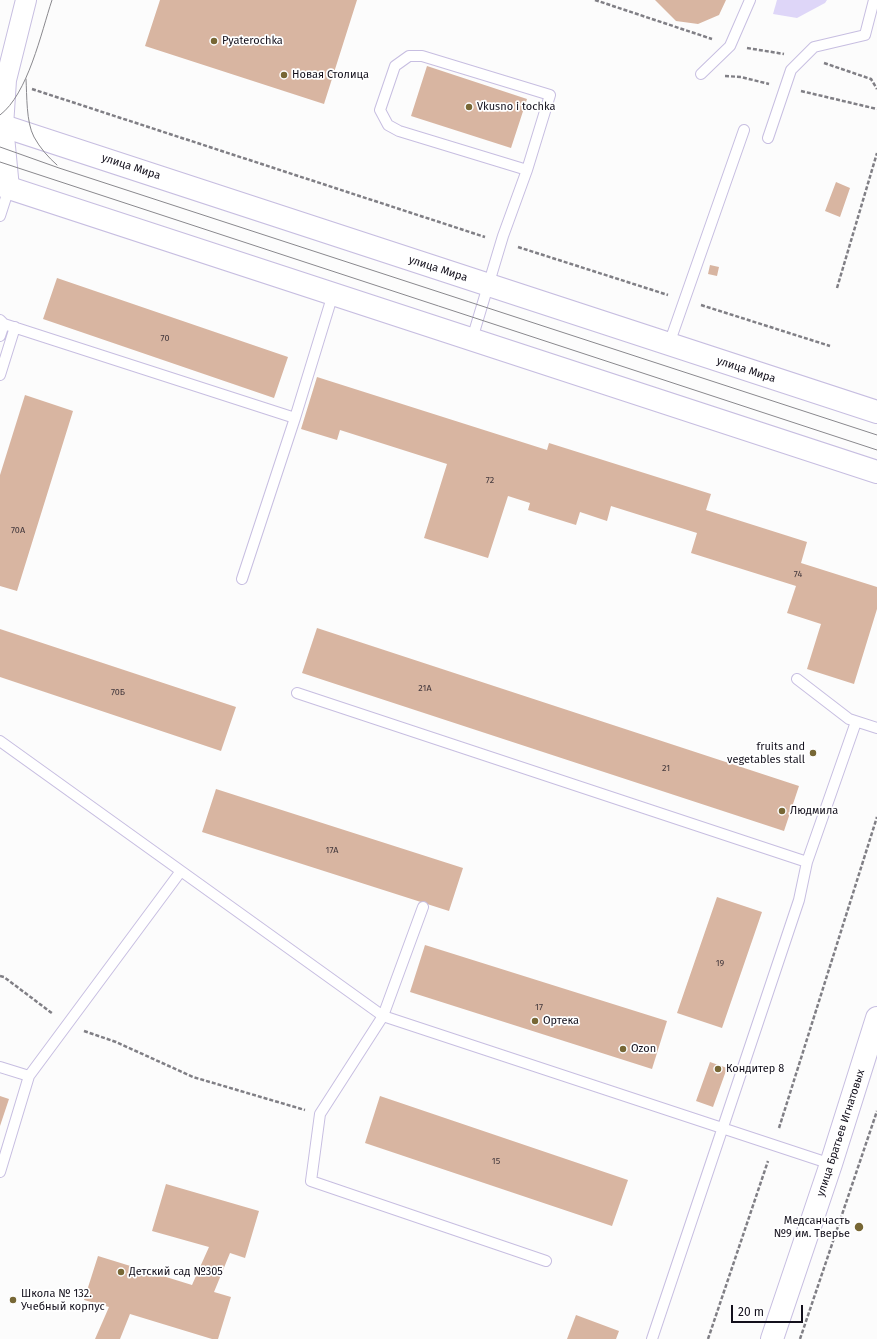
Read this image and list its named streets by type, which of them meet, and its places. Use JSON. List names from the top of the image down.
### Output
{
  "streets": {
    "main road": ["улица Мира", "улица Братьев Игнатовых"]
  },
  "places": [
    "Pyaterochka",
    "Новая Столица",
    "Vkusno i tochka",
    "fruits and vegetables stall",
    "Людмила",
    "Ортека",
    "Ozon",
    "Кондитер 8",
    "Медсанчасть №9 им. Тверье",
    "Детский сад №305",
    "Школа № 132. Учебный корпус"
  ],
  "house_numbers": [
    "70",
    "72",
    "70А",
    "74",
    "21А",
    "70Б",
    "21",
    "17А",
    "19",
    "17",
    "15"
  ],
  "scale_bar": "20 m"
}
